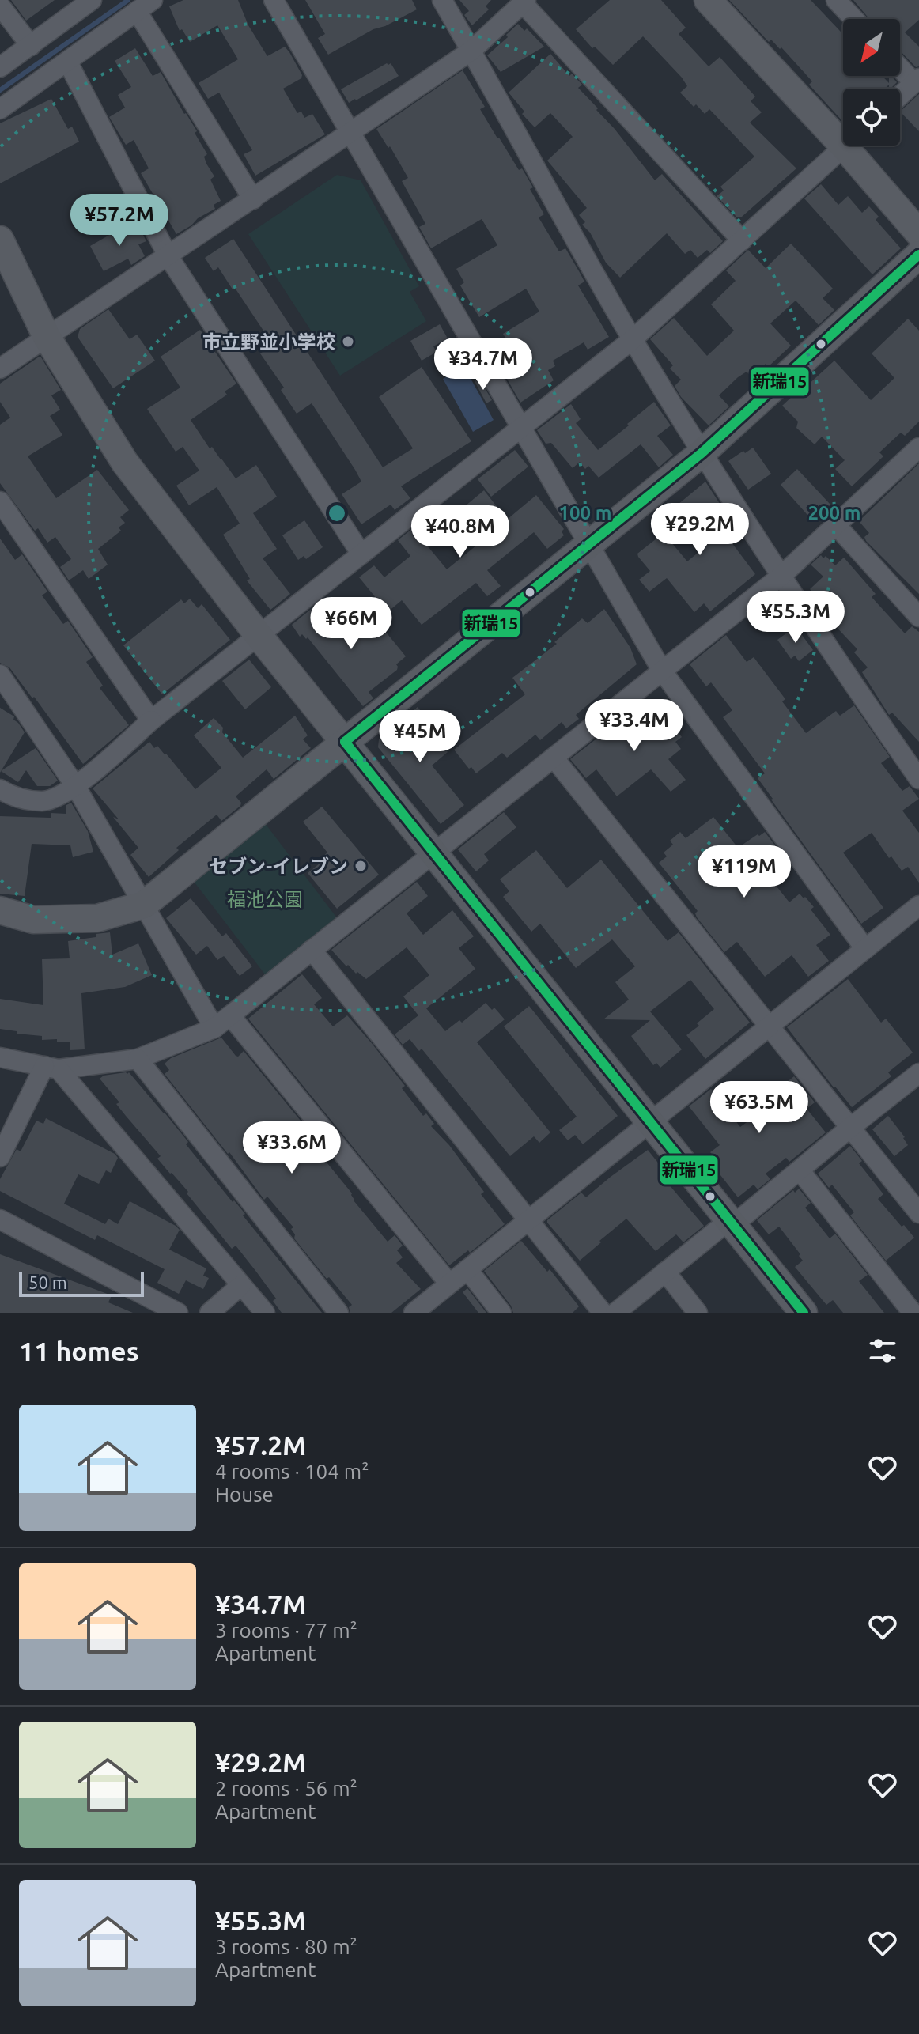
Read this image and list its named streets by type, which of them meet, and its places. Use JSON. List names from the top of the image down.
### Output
{
  "parks": ["福池公園"],
  "places": ["市立野並小学校", "セブン-イレブン"],
  "lines": ["transit line 新瑞15"],
  "scale_bar": "50 m",
  "north": "bottom left",
  "page": {
    "price": [
      "¥57.2M",
      "¥34.7M",
      "¥29.2M",
      "¥40.8M",
      "¥55.3M",
      "¥66M",
      "¥33.4M",
      "¥45M",
      "¥119M",
      "¥63.5M",
      "¥33.6M"
    ],
    "scale": "50 m",
    "heading": "11 homes",
    "list": [
      {
        "name": "¥57.2M",
        "note": "4 rooms · 104 m² · House"
      },
      {
        "name": "¥34.7M",
        "note": "3 rooms · 77 m² · Apartment"
      },
      {
        "name": "¥29.2M",
        "note": "2 rooms · 56 m² · Apartment"
      },
      {
        "name": "¥55.3M",
        "note": "3 rooms · 80 m² · Apartment"
      }
    ]
  },
  "rings": ["100 m", "200 m"]
}
